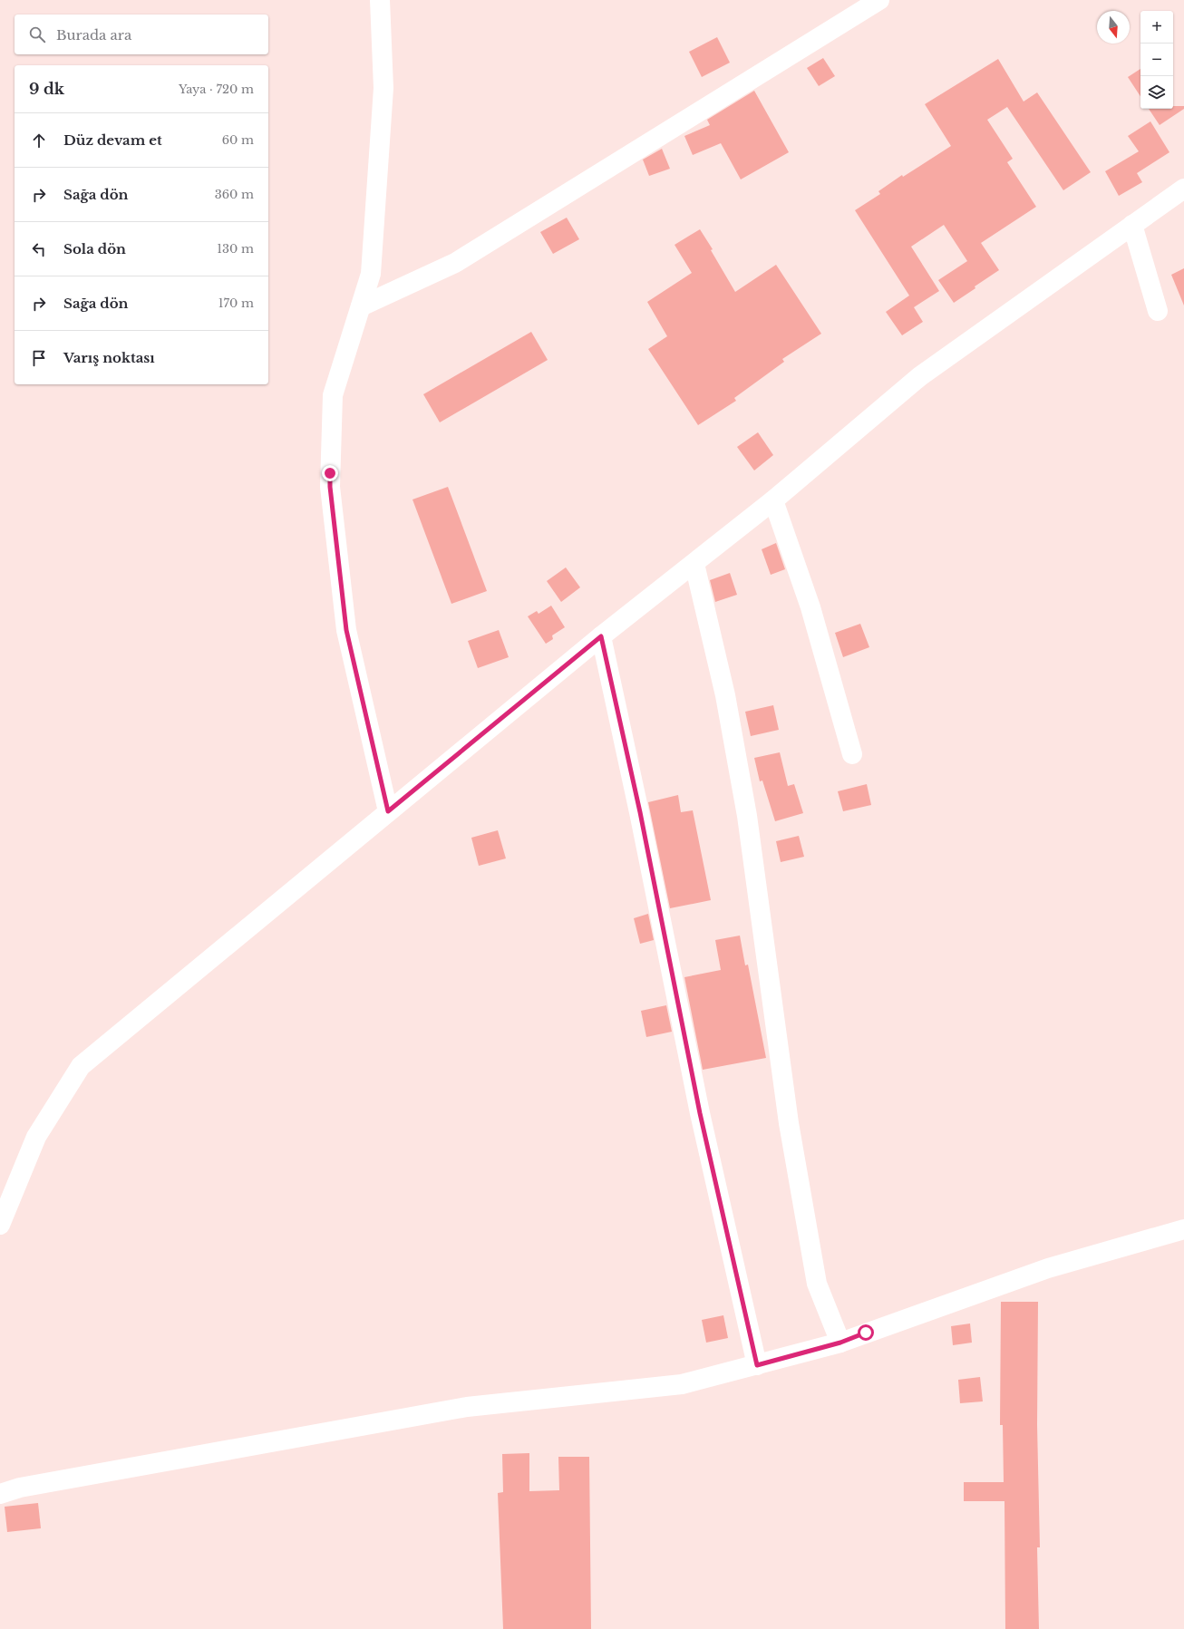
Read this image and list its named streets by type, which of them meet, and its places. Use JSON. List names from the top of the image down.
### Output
{
  "north": "bottom",
  "page": {
    "map_buttons": ["+", "−"],
    "search": "Burada ara",
    "heading": ["9 dk", "Yaya · 720 m"],
    "list": [
      ["Düz devam et", "60 m"],
      ["Sağa dön", "360 m"],
      ["Sola dön", "130 m"],
      ["Sağa dön", "170 m"],
      "Varış noktası"
    ]
  }
}
